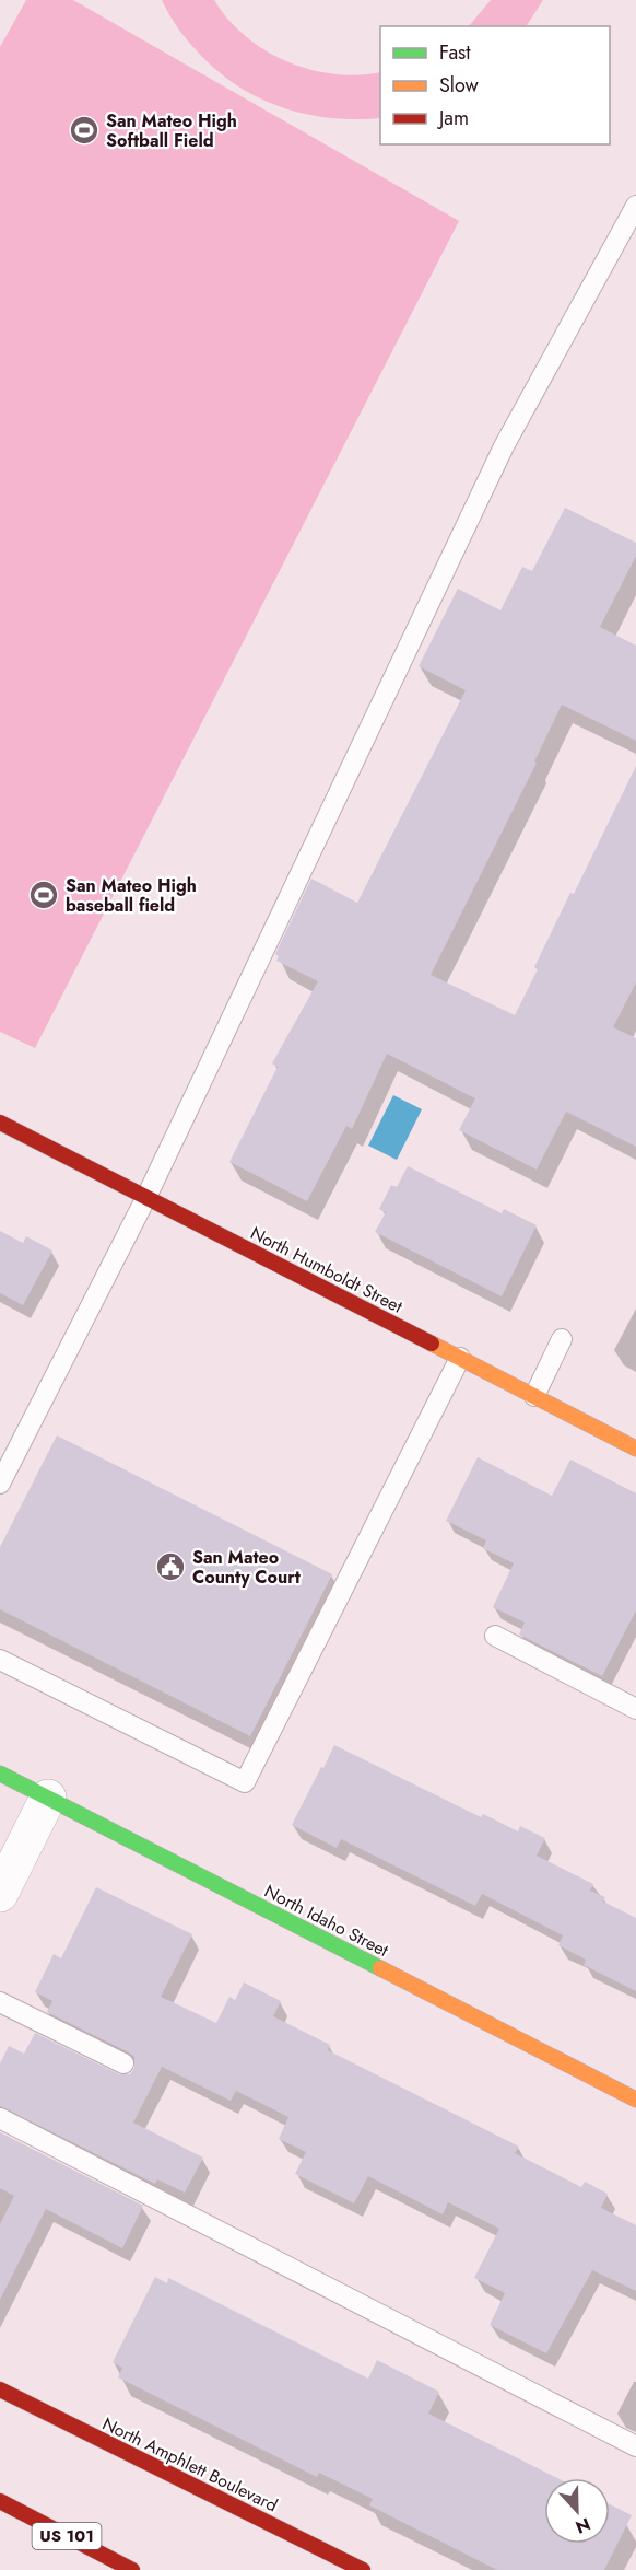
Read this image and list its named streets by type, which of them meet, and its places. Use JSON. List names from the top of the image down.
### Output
{
  "streets": {
    "main road": [
      "North Humboldt Street",
      "North Idaho Street",
      "North Amphlett Boulevard",
      "US 101"
    ]
  },
  "places": {
    "sports": ["San Mateo High Softball Field", "San Mateo High baseball field"],
    "public building": ["San Mateo County Court"]
  },
  "legend": ["Fast", "Slow", "Jam"],
  "north": "bottom"
}
